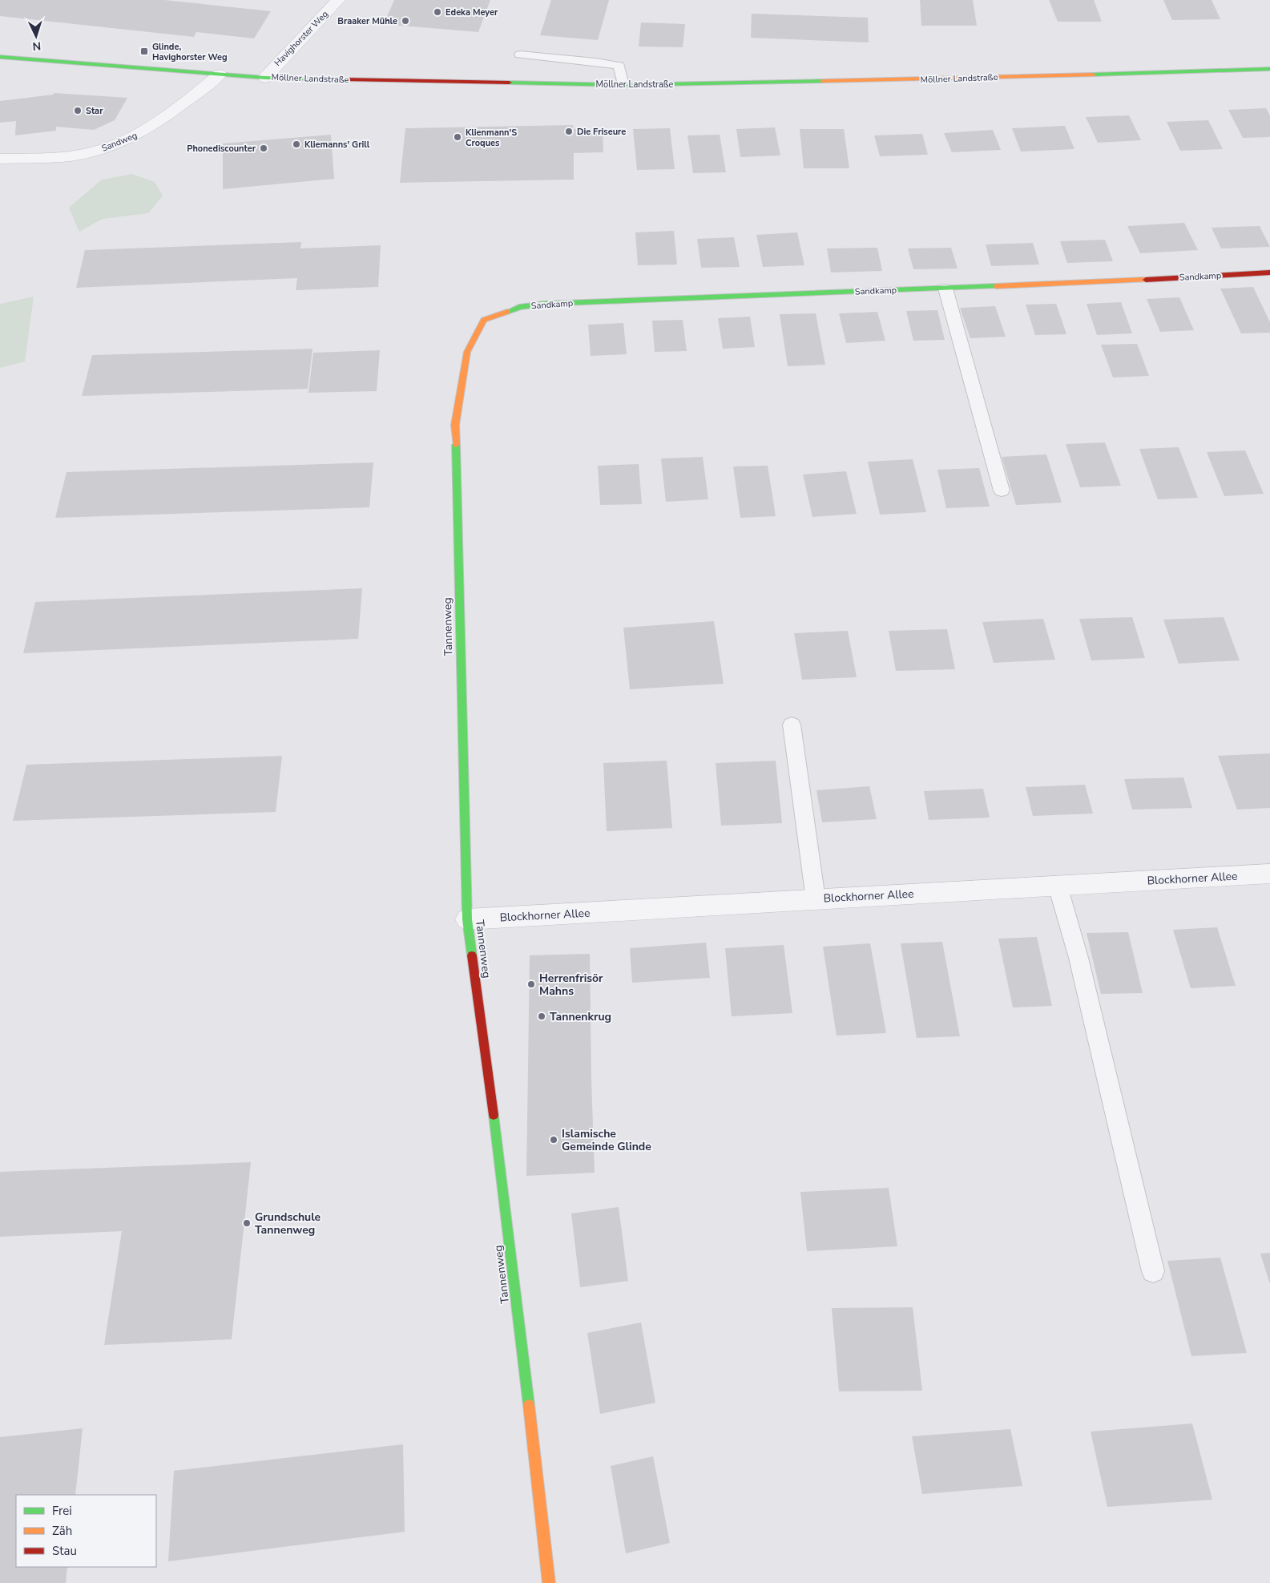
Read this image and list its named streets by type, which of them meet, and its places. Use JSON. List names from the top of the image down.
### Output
{
  "streets": {
    "street": [
      "Havighorster Weg",
      "Möllner Landstraße",
      "Sandweg",
      "Sandkamp",
      "Tannenweg",
      "Blockhorner Allee"
    ]
  },
  "crossings": [
    ["Havighorster Weg", "Möllner Landstraße"],
    ["Möllner Landstraße", "Sandweg"],
    ["Sandkamp", "Tannenweg"],
    ["Tannenweg", "Blockhorner Allee"]
  ],
  "places": {
    "other": [
      "Edeka Meyer",
      "Braaker Mühle",
      "Star",
      "Die Friseure",
      "Klienmann'S Croques",
      "Kliemanns' Grill",
      "Phonediscounter",
      "Herrenfrisör Mahns",
      "Tannenkrug",
      "Islamische Gemeinde Glinde",
      "Grundschule Tannenweg"
    ],
    "transit": ["Glinde, Havighorster Weg"]
  },
  "legend": ["Frei", "Zäh", "Stau"],
  "north": "bottom"
}
